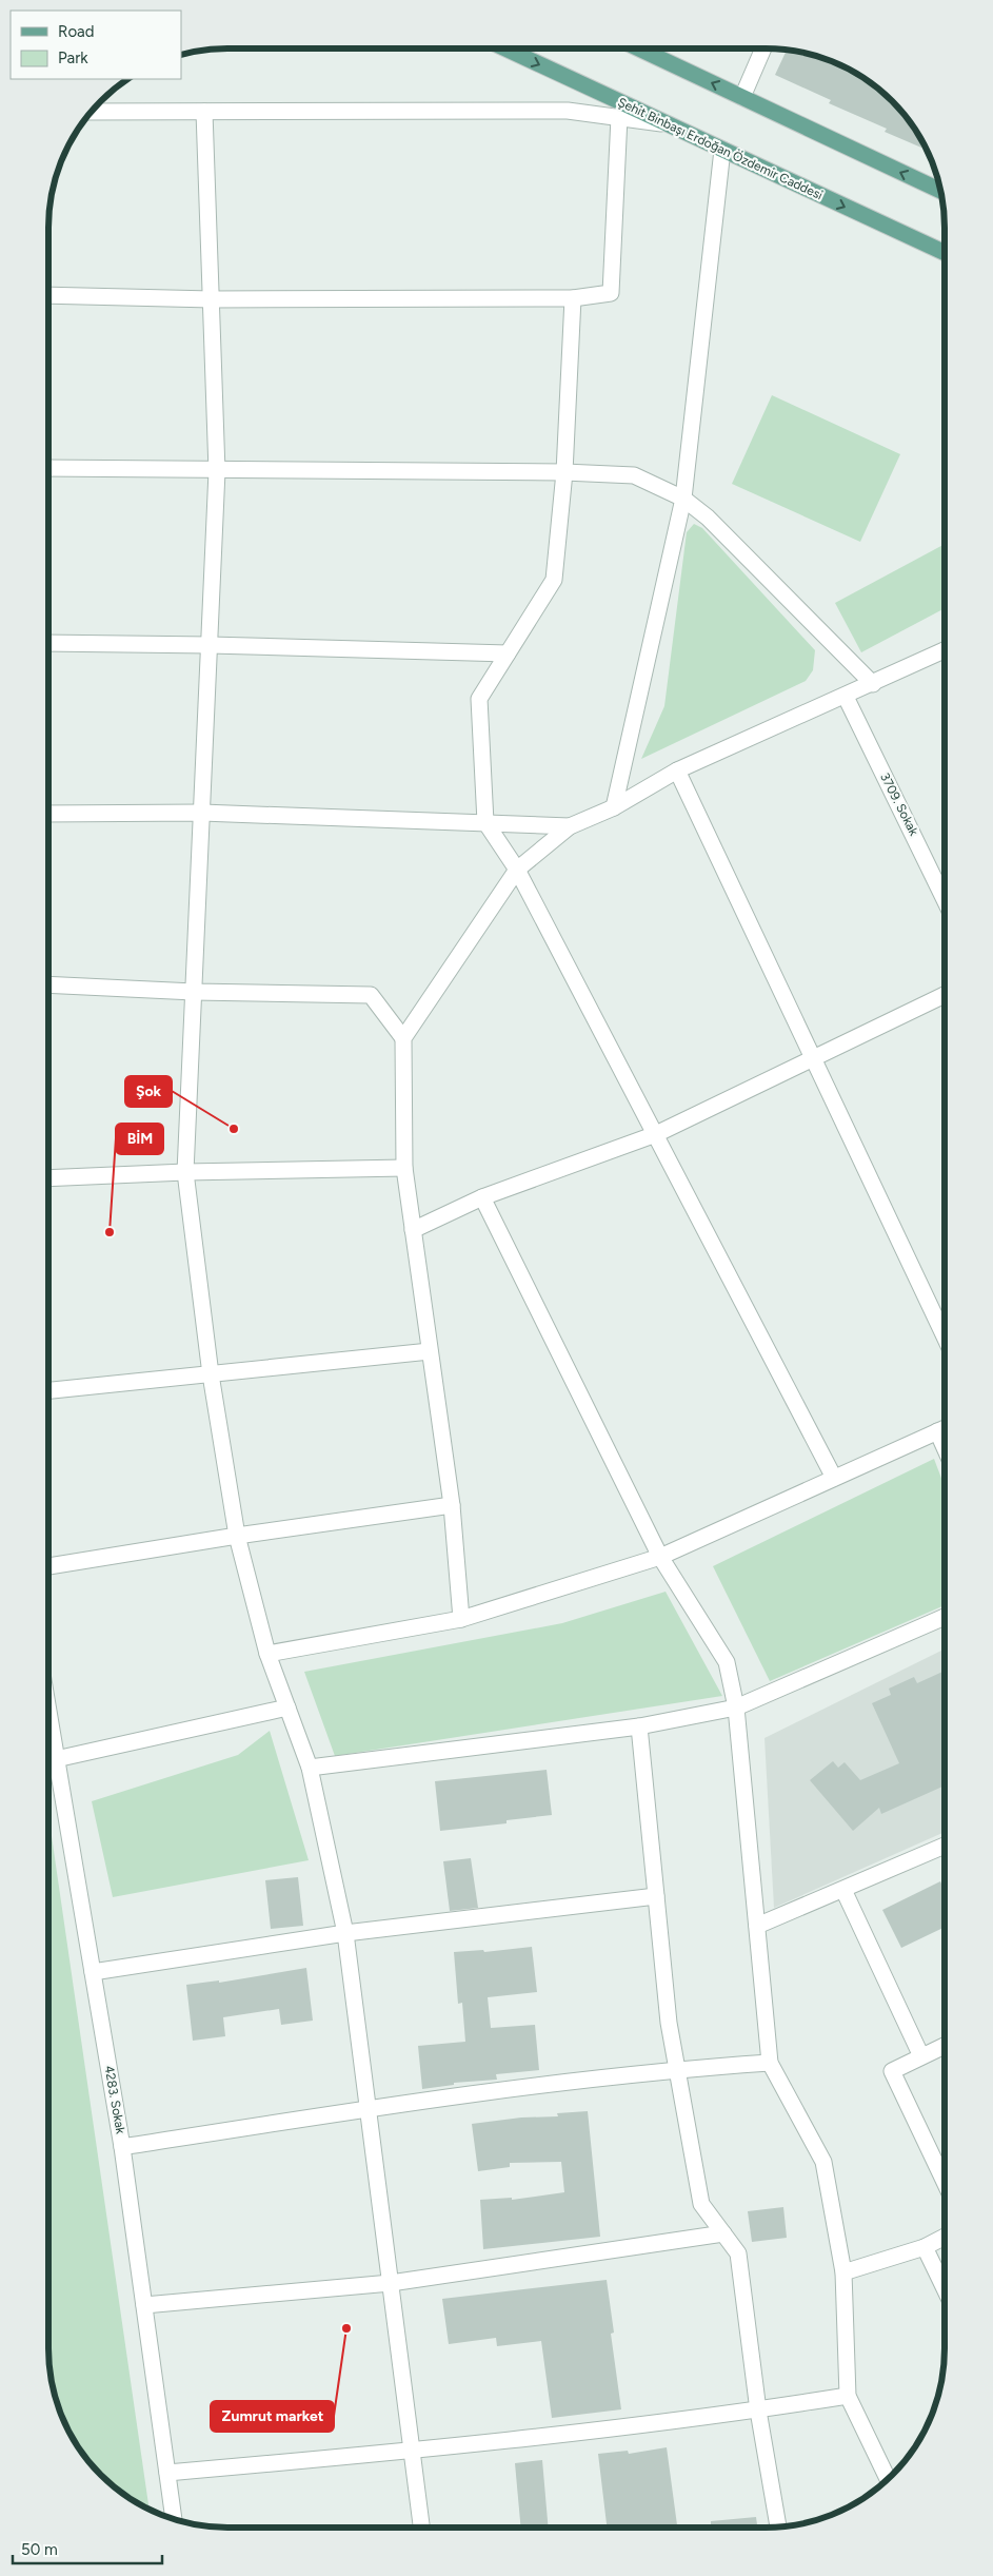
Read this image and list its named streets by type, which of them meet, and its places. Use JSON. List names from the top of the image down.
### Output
{
  "streets": {
    "main road": ["Şehit Binbaşı Erdoğan Özdemir Caddesi"],
    "street": ["3709. Sokak", "4283. Sokak"]
  },
  "places": ["Şok", "BİM", "Zumrut market"],
  "legend": ["Road", "Park"],
  "scale_bar": "50 m"
}
